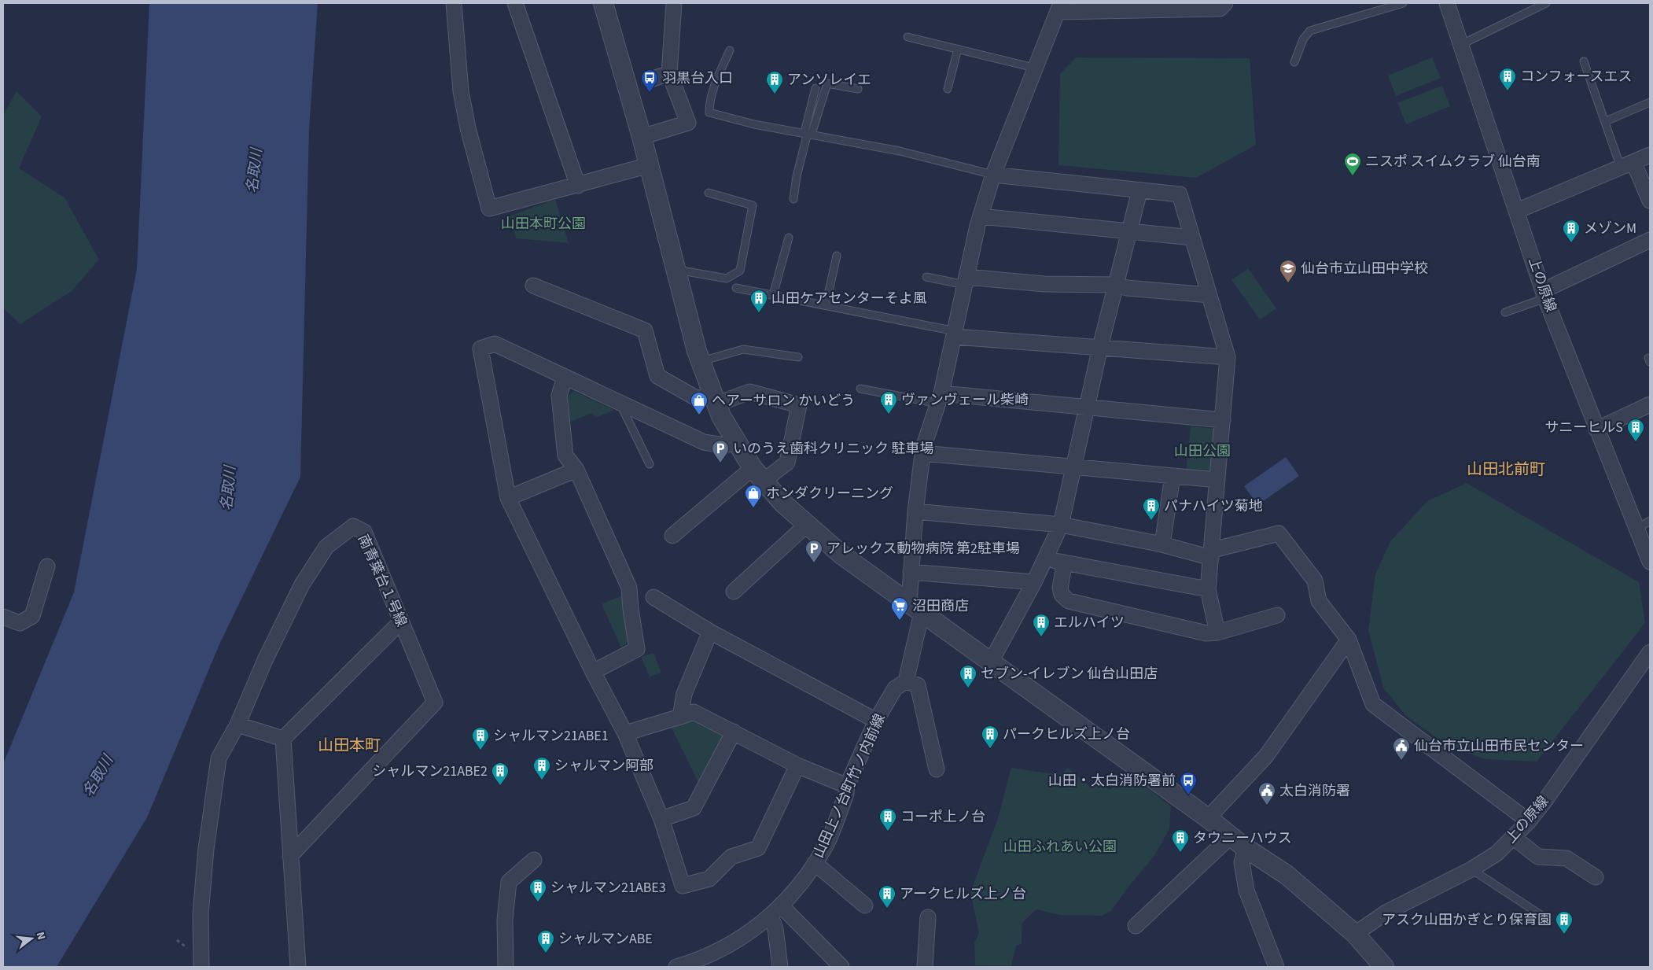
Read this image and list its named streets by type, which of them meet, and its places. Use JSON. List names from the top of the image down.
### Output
{
  "streets": {
    "street": ["上の原線", "南青葉台１号線", "山田上ノ台町竹ノ内前線"]
  },
  "districts": ["山田北前町", "山田本町"],
  "water": ["名取川"],
  "parks": ["山田本町公園", "山田公園", "山田ふれあい公園"],
  "places": {
    "building": [
      "コンフォースエス",
      "アンソレイエ",
      "メゾンM",
      "山田ケアセンターそよ風",
      "ヴァンヴェール柴崎",
      "サニーヒルS",
      "パナハイツ菊地",
      "エルハイツ",
      "セブン-イレブン 仙台山田店",
      "パークヒルズ上ノ台",
      "シャルマン21ABE1",
      "シャルマン阿部",
      "シャルマン21ABE2",
      "コーポ上ノ台",
      "タウニーハウス",
      "シャルマン21ABE3",
      "アークヒルズ上ノ台",
      "アスク山田かぎとり保育園",
      "シャルマンABE"
    ],
    "bus stop": ["羽黒台入口", "山田・太白消防署前"],
    "sports": ["ニスポ スイムクラブ 仙台南"],
    "school or university": ["仙台市立山田中学校"],
    "shop": ["ヘアーサロン かいどう", "ホンダクリーニング"],
    "parking": ["いのうえ歯科クリニック 駐車場", "アレックス動物病院 第2駐車場"],
    "supermarket": ["沼田商店"],
    "public building": ["仙台市立山田市民センター", "太白消防署"]
  },
  "north": "right"
}
